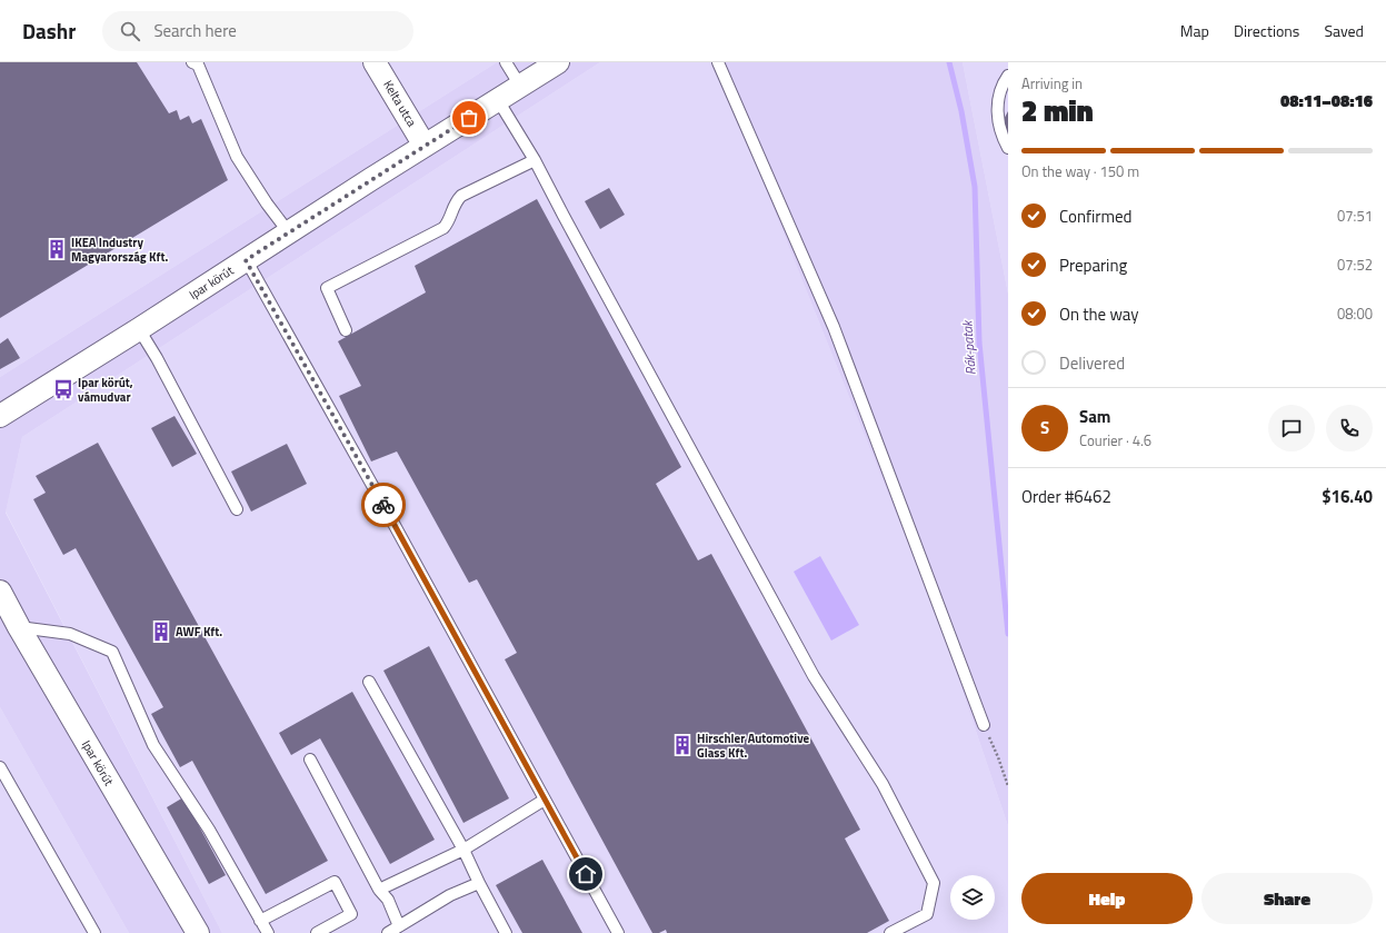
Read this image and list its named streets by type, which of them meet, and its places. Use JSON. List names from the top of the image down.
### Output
{
  "streets": {
    "street": ["Kelta utca", "Ipar körút"]
  },
  "crossings": [
    ["Kelta utca", "Ipar körút"]
  ],
  "water": ["Rák-patak"],
  "places": {
    "building": ["IKEA Industry Magyarország Kft.", "AWF Kft.", "Hirschler Automotive Glass Kft."],
    "bus stop": ["Ipar körút, vámudvar"]
  },
  "page": {
    "header": "Dashr",
    "search": "Search here",
    "nav": ["Map", "Directions", "Saved"],
    "heading": ["2 min", "Arriving in", "08:11–08:16"],
    "panel": [
      "Sam",
      "Courier · 4.6",
      "Order #6462",
      "$16.40"
    ],
    "bar": "On the way · 150 m",
    "list": [
      ["Confirmed", "07:51"],
      ["Preparing", "07:52"],
      ["On the way", "08:00"],
      "Delivered"
    ],
    "round": "S",
    "buttons": ["Help", "Share"]
  }
}
